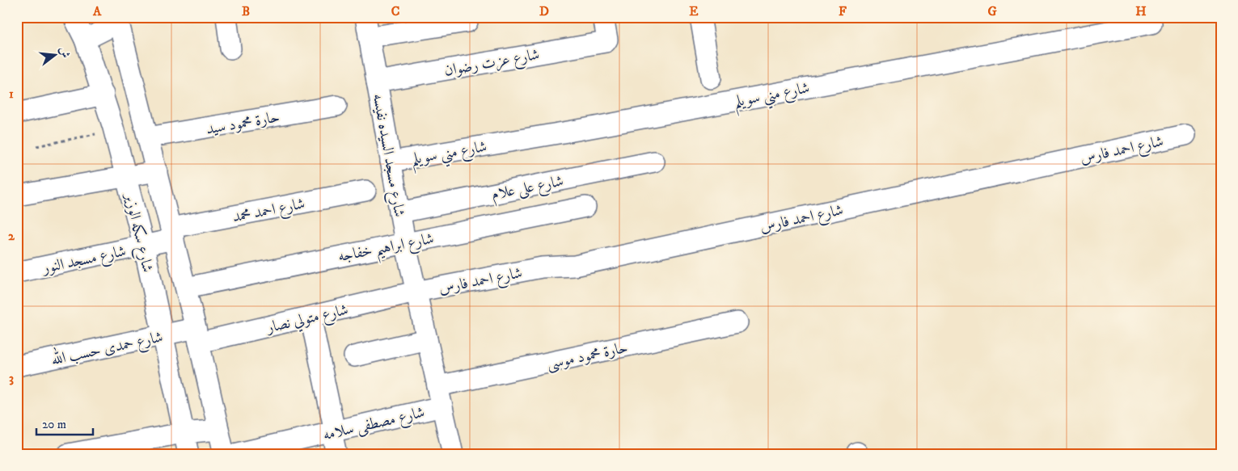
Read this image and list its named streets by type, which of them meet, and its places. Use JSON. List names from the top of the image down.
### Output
{
  "streets": {
    "street": [
      "شارع عزت رضوان",
      "شارع مني سويلم",
      "حارة محمود سيد",
      "شارع احمد فارس",
      "شارع مسجد السيده نفيسه",
      "شارع على علام",
      "شارع احمد محمد",
      "شارع سكه الوزير",
      "شارع ابراهيم خفاجه",
      "شارع مسجد النور",
      "شارع متولي نصار",
      "شارع حمدى حسب الله",
      "حارة محمود موسى",
      "شارع مصطفى سلامه"
    ]
  },
  "crossings": [
    ["شارع عزت رضوان", "شارع مسجد السيده نفيسه"],
    ["شارع مني سويلم", "شارع مسجد السيده نفيسه"],
    ["حارة محمود سيد", "شارع سكه الوزير"],
    ["شارع احمد فارس", "شارع مسجد السيده نفيسه"],
    ["شارع احمد فارس", "شارع متولي نصار"],
    ["شارع مسجد السيده نفيسه", "شارع على علام"],
    ["شارع مسجد السيده نفيسه", "شارع ابراهيم خفاجه"],
    ["شارع مسجد السيده نفيسه", "شارع متولي نصار"],
    ["شارع مسجد السيده نفيسه", "حارة محمود موسى"],
    ["شارع مسجد السيده نفيسه", "شارع مصطفى سلامه"],
    ["شارع احمد محمد", "شارع سكه الوزير"],
    ["شارع احمد محمد", "شارع مسجد النور"],
    ["شارع سكه الوزير", "شارع ابراهيم خفاجه"],
    ["شارع سكه الوزير", "شارع مسجد النور"],
    ["شارع سكه الوزير", "شارع متولي نصار"],
    ["شارع سكه الوزير", "شارع حمدى حسب الله"],
    ["شارع متولي نصار", "شارع حمدى حسب الله"]
  ],
  "scale_bar": "20 m",
  "north": "right",
  "grid": {
    "columns": [
      "A",
      "B",
      "C",
      "D",
      "E",
      "F",
      "G",
      "H"
    ],
    "rows": ["1", "2", "3"]
  }
}
